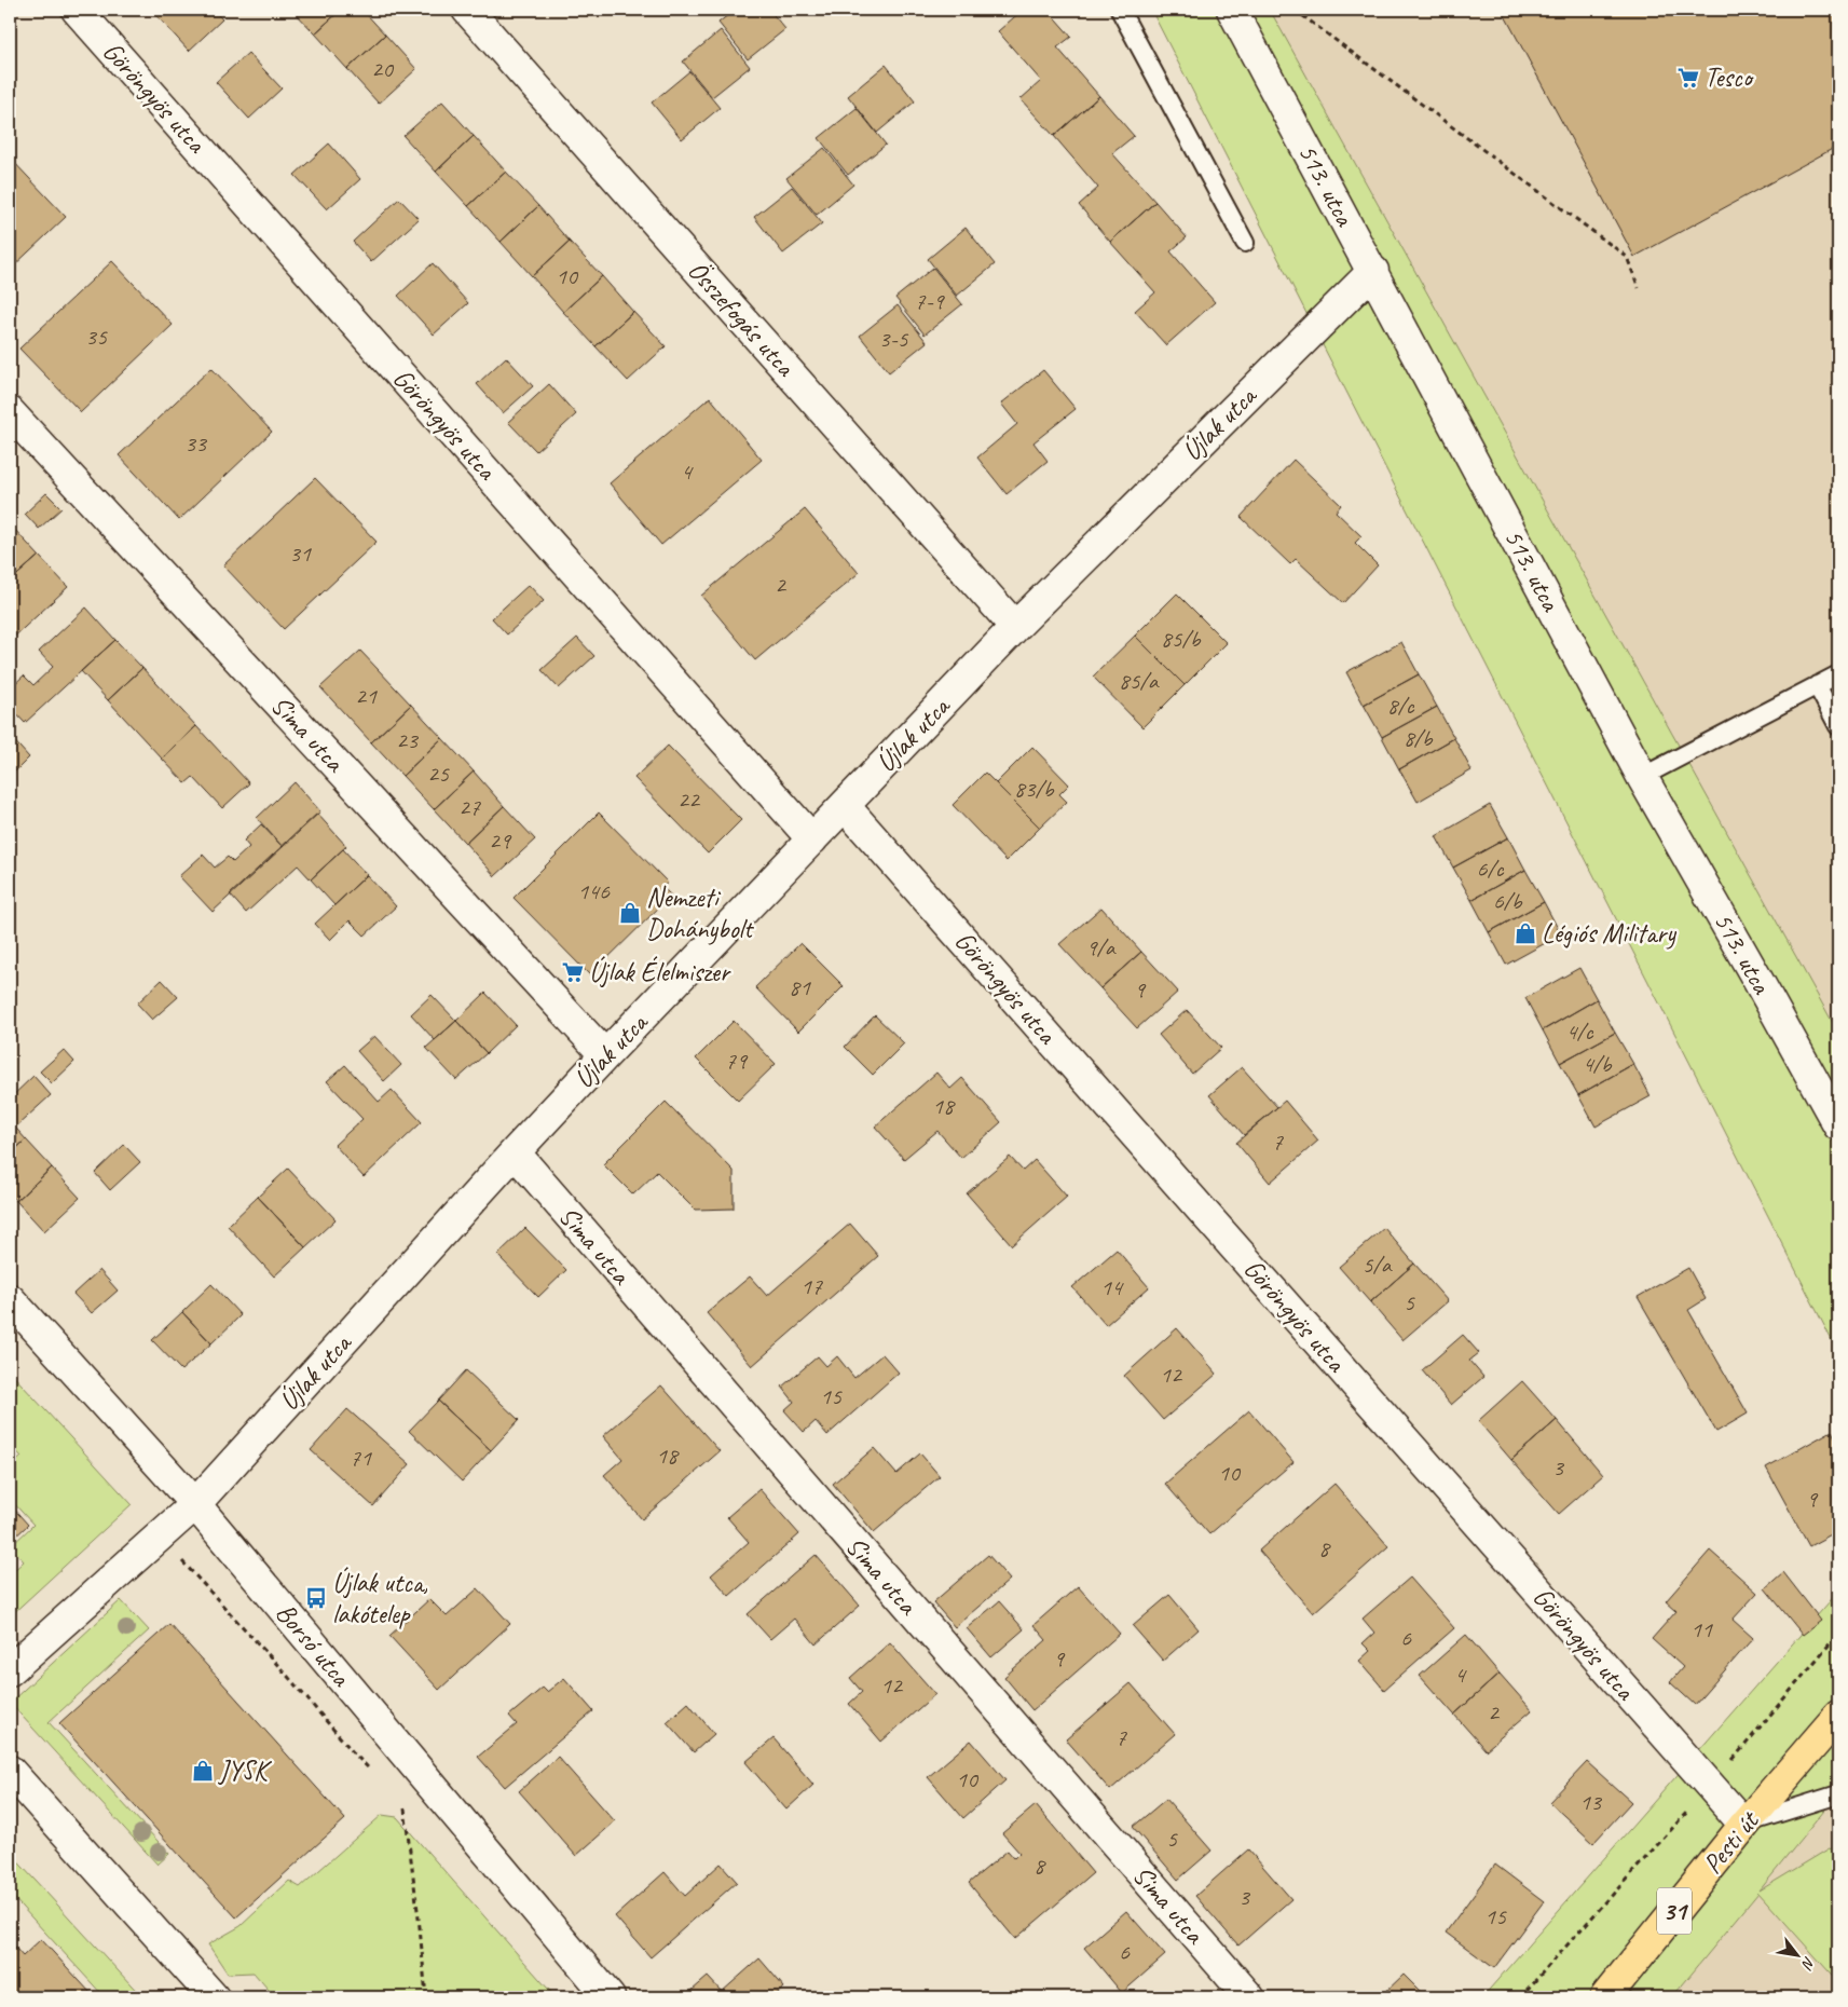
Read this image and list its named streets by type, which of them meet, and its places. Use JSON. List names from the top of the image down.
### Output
{
  "streets": {
    "main road": ["Pesti út", "31"],
    "street": [
      "Göröngyös utca",
      "513. utca",
      "Összefogás utca",
      "Újlak utca",
      "Sima utca",
      "Borsó utca"
    ]
  },
  "crossings": [
    ["Göröngyös utca", "Újlak utca"],
    ["Göröngyös utca", "Pesti út"],
    ["513. utca", "Újlak utca"],
    ["Összefogás utca", "Újlak utca"],
    ["Újlak utca", "Sima utca"],
    ["Újlak utca", "Borsó utca"]
  ],
  "places": {
    "supermarket": ["Tesco", "Újlak Élelmiszer"],
    "shop": ["Nemzeti Dohánybolt", "Légiós Military", "JYSK"],
    "bus stop": ["Újlak utca, lakótelep"]
  },
  "house_numbers": [
    "20",
    "10",
    "7-9",
    "35",
    "3-5",
    "33",
    "4",
    "31",
    "2",
    "85/b",
    "85/a",
    "21",
    "8/c",
    "8/b",
    "23",
    "25",
    "83/b",
    "22",
    "27",
    "29",
    "6/c",
    "146",
    "6/b",
    "9/a",
    "81",
    "9",
    "4/c",
    "79",
    "4/b",
    "18",
    "7",
    "5/a",
    "17",
    "14",
    "5",
    "12",
    "15",
    "18",
    "71",
    "3",
    "10",
    "9",
    "8",
    "11",
    "6",
    "9",
    "4",
    "12",
    "2",
    "7",
    "10",
    "13",
    "5",
    "8",
    "3",
    "15",
    "6"
  ],
  "north": "bottom right"
}
